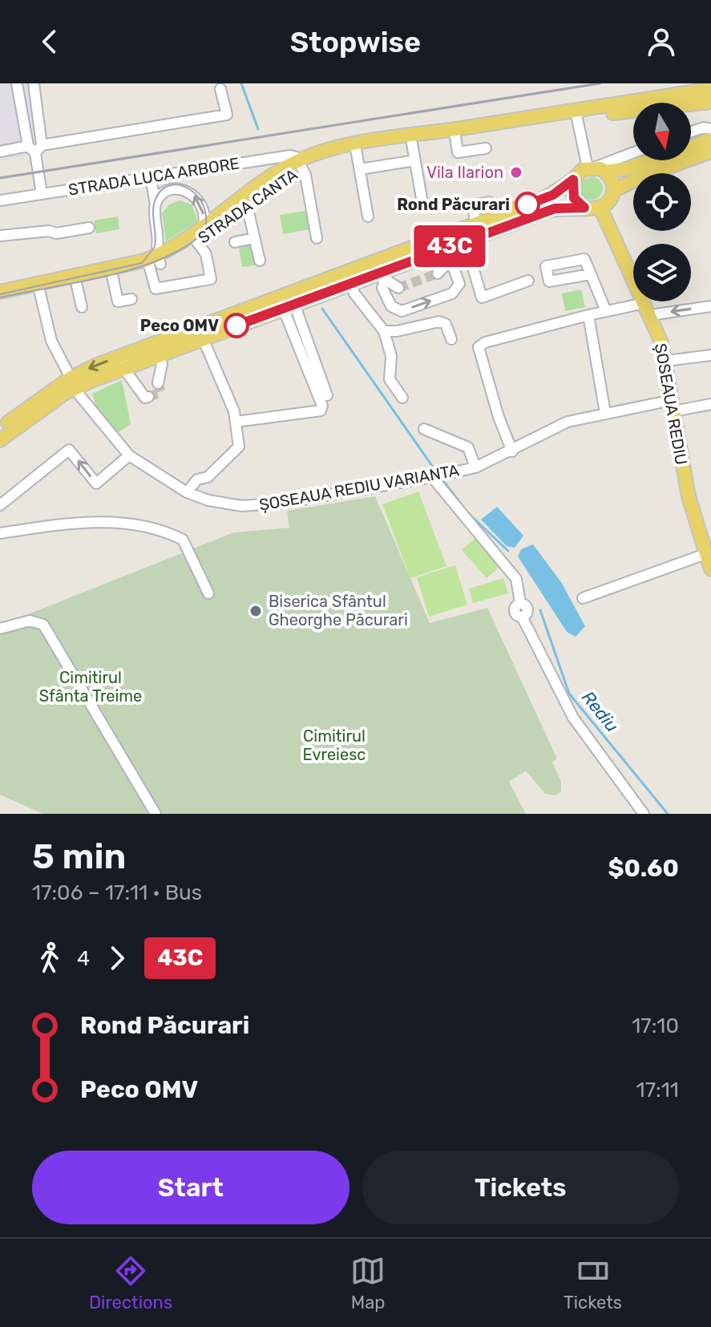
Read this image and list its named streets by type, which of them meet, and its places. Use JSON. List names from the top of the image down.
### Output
{
  "streets": {
    "main road": ["STRADA CANTA", "ȘOSEAUA REDIU"],
    "street": ["STRADA LUCA ARBORE", "ȘOSEAUA REDIU VARIANTA"]
  },
  "crossings": [
    ["STRADA LUCA ARBORE", "STRADA CANTA"],
    ["STRADA CANTA", "ȘOSEAUA REDIU VARIANTA"],
    ["ȘOSEAUA REDIU", "ȘOSEAUA REDIU VARIANTA"]
  ],
  "water": ["Rediu"],
  "parks": ["Cimitirul Sfânta Treime", "Cimitirul Evreiesc"],
  "places": [
    "Vila Ilarion",
    "Rond Păcurari",
    "Peco OMV",
    "Biserica Sfântul Gheorghe Păcurari"
  ],
  "lines": ["bus line 43C"],
  "north": "bottom",
  "page": {
    "header": "Stopwise",
    "on_map": "43C",
    "heading": ["5 min", "17:06 – 17:11 · Bus", "$0.60"],
    "legs": ["4", "43C"],
    "list": [
      {
        "name": "Rond Păcurari",
        "value": "17:10"
      },
      {
        "name": "Peco OMV",
        "value": "17:11"
      }
    ],
    "buttons": ["Start", "Tickets"],
    "tabs": ["Directions", "Map", "Tickets"]
  }
}
